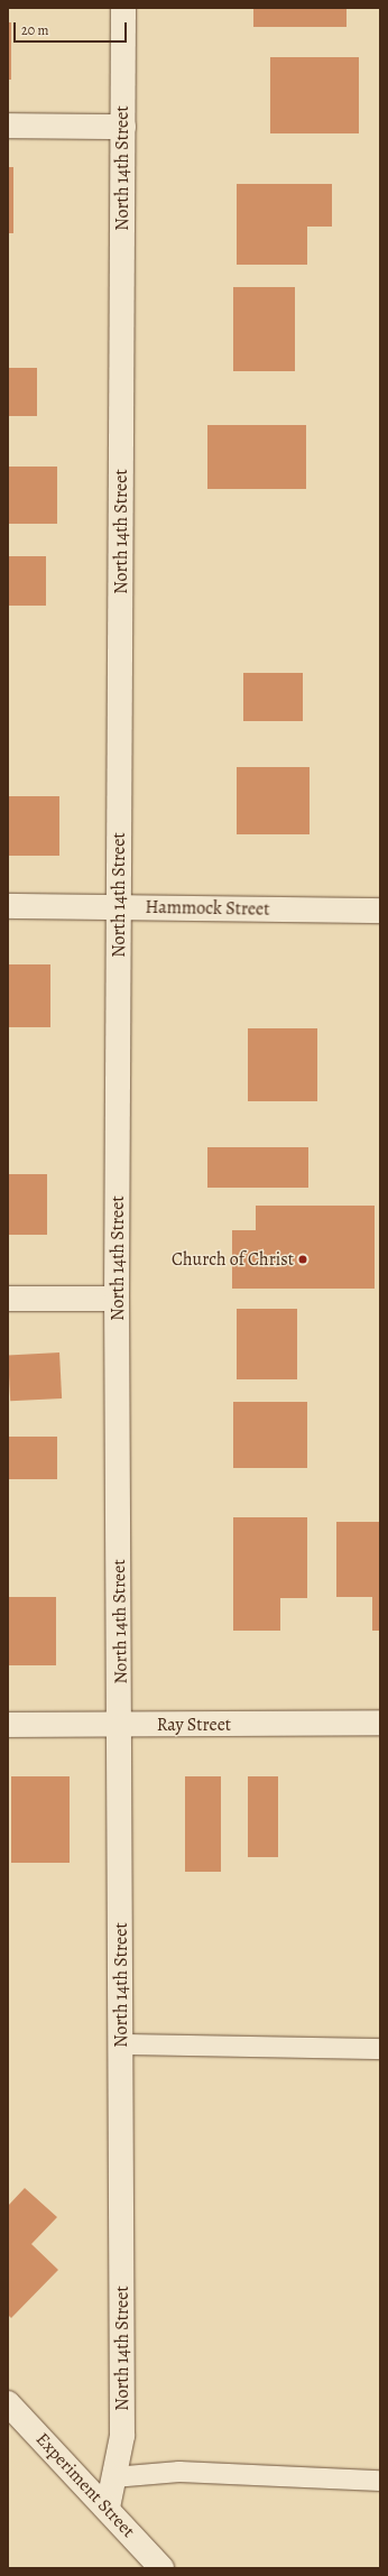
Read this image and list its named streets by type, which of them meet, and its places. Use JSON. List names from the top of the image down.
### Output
{
  "streets": {
    "street": [
      "North 14th Street",
      "Hammock Street",
      "Ray Street",
      "Experiment Street"
    ]
  },
  "crossings": [
    ["North 14th Street", "Hammock Street"],
    ["North 14th Street", "Ray Street"],
    ["North 14th Street", "Experiment Street"]
  ],
  "places": ["Church of Christ"],
  "scale_bar": "20 m"
}
